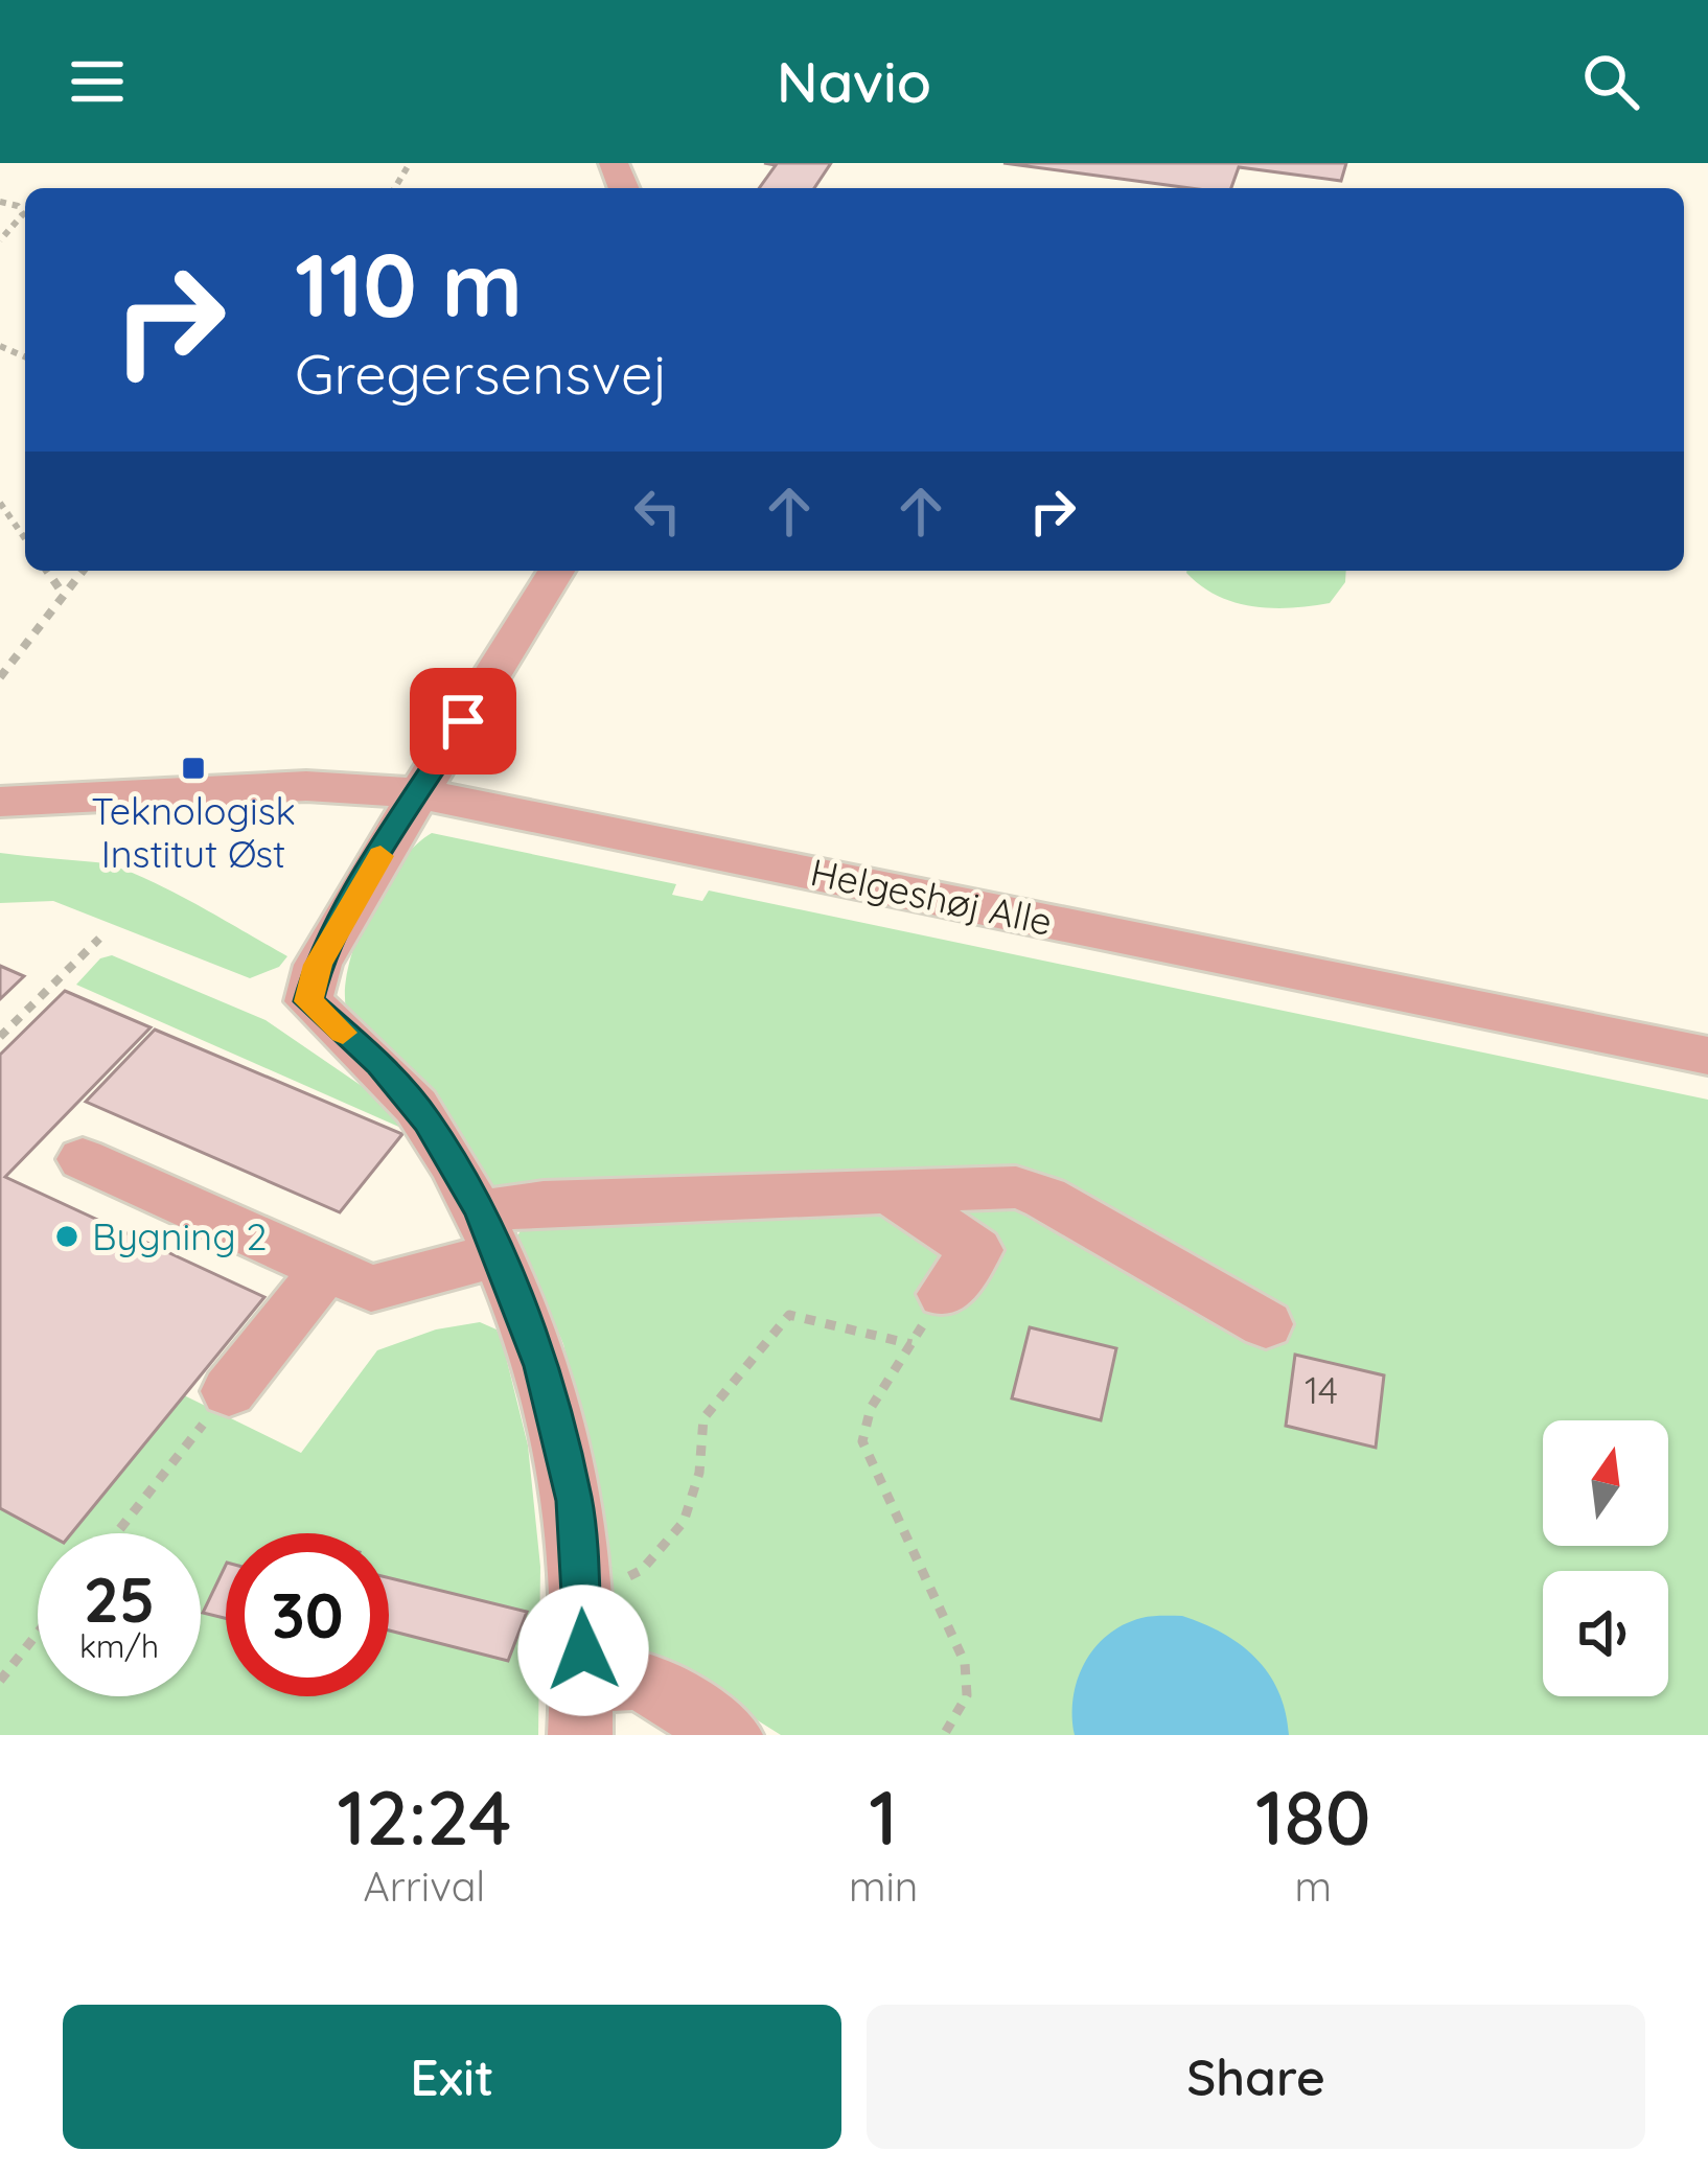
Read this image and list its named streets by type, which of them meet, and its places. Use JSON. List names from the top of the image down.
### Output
{
  "streets": {
    "street": ["Helgeshøj Alle"]
  },
  "places": {
    "transit": ["Teknologisk Institut Øst"],
    "other": ["Bygning 2"]
  },
  "house_numbers": ["14"],
  "north": "top",
  "page": {
    "header": "Navio",
    "turn": ["110 m", "Gregersensvej"],
    "speed": "25 km/h",
    "limit": "30",
    "eta": [
      "12:24",
      "Arrival",
      "1",
      "min",
      "180",
      "m"
    ],
    "buttons": ["Exit", "Share"]
  }
}
